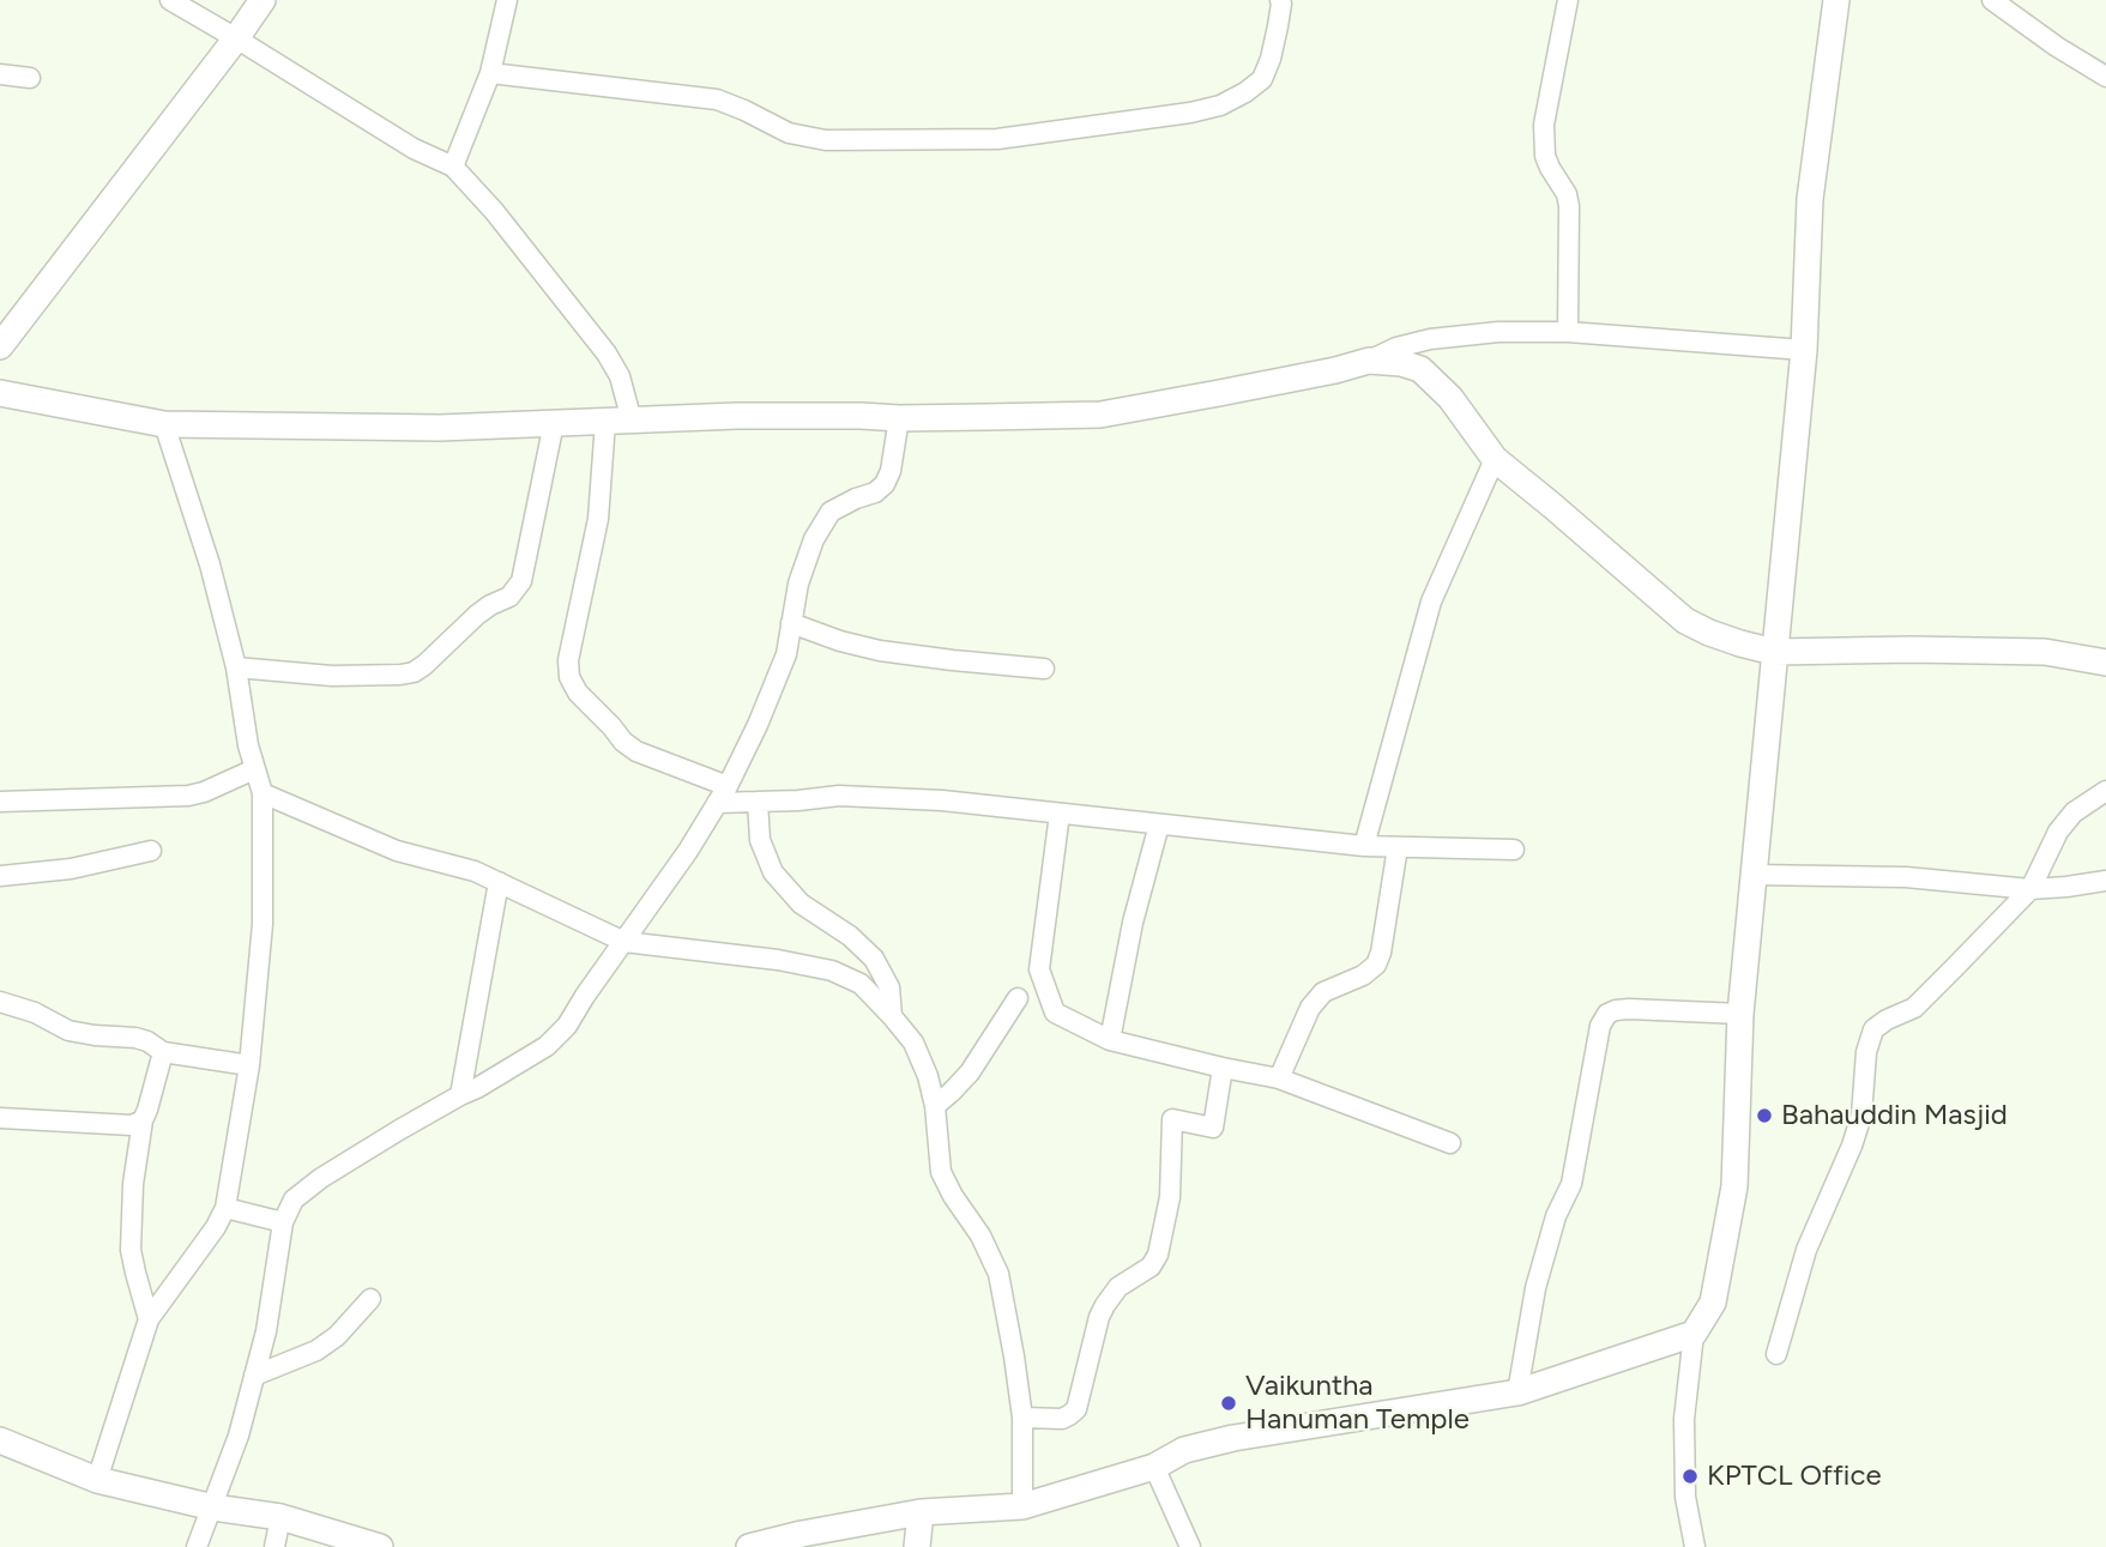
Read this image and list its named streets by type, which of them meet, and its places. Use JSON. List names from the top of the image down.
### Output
{
  "places": ["Bahauddin Masjid", "Vaikuntha Hanuman Temple", "KPTCL Office"]
}
